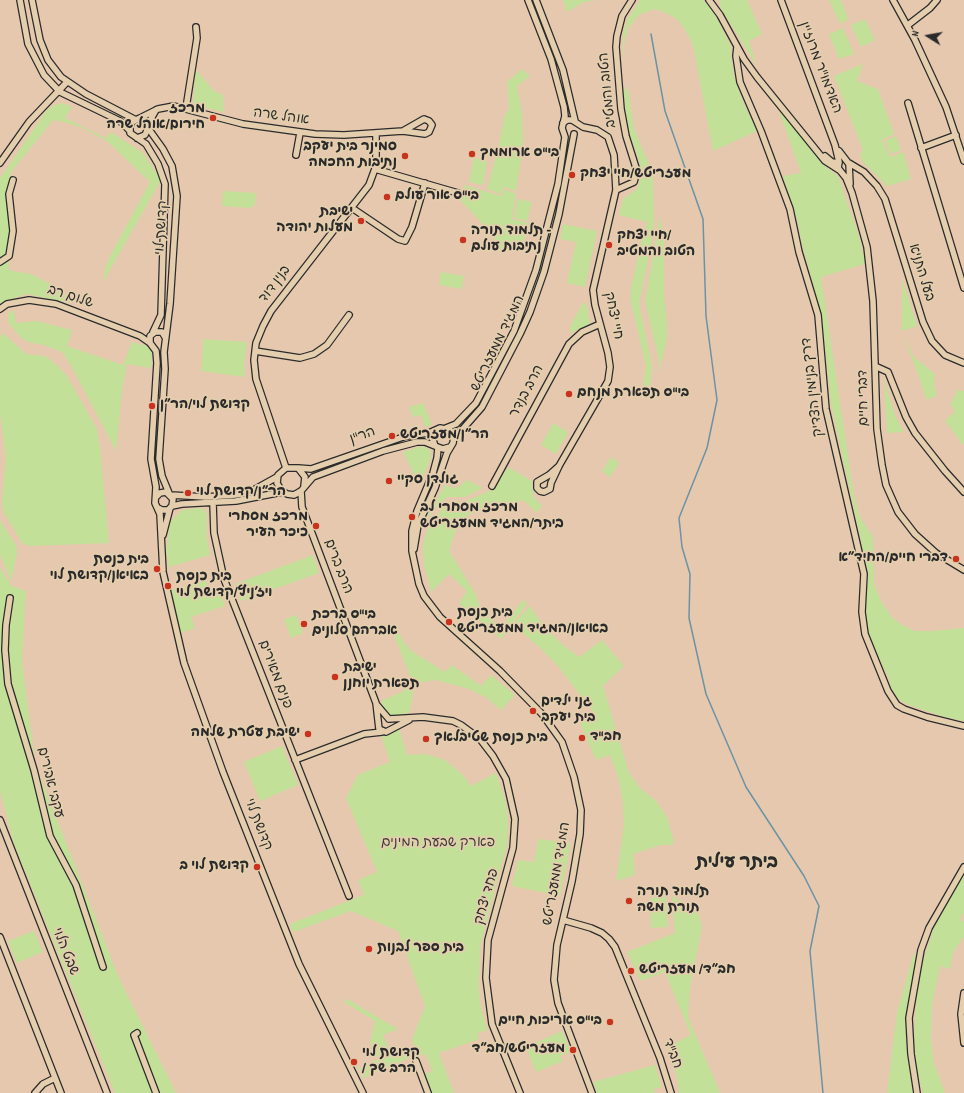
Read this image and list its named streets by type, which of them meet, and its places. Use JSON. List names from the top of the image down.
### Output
{
  "streets": {
    "street": [
      "האדמו\"ר מרוז'ין",
      "הטוב והמטיב",
      "אוהל שרה",
      "קדושת לוי",
      "בעל התניא",
      "בנין דוד",
      "שלום רב",
      "חיי יצחק",
      "המגיד ממעזריטש",
      "דרך בנימין הצדיק",
      "הרב בנדר",
      "דברי חיים",
      "הר\"ן",
      "הרב ברים",
      "פנים מאירים",
      "עקבי אבירים",
      "פחד יצחק",
      "שבט הלוי",
      "חב\"ד"
    ]
  },
  "crossings": [
    ["האדמו\"ר מרוז'ין", "בעל התניא"],
    ["האדמו\"ר מרוז'ין", "דברי חיים"],
    ["הטוב והמטיב", "חיי יצחק"],
    ["אוהל שרה", "קדושת לוי"],
    ["אוהל שרה", "בנין דוד"],
    ["קדושת לוי", "שלום רב"],
    ["בעל התניא", "דברי חיים"],
    ["בנין דוד", "הר\"ן"],
    ["בנין דוד", "הרב ברים"],
    ["חיי יצחק", "המגיד ממעזריטש"],
    ["חיי יצחק", "הרב בנדר"],
    ["המגיד ממעזריטש", "הר\"ן"],
    ["המגיד ממעזריטש", "חב\"ד"],
    ["הר\"ן", "הרב ברים"],
    ["הרב ברים", "פחד יצחק"]
  ],
  "districts": ["ביתר עילית"],
  "parks": ["פארק שבעת המינים"],
  "places": [
    "מרכז חירום/אוהל שרה",
    "בי\"ס ארוממך",
    "סמינר בית יעקב נתיבות החכמה",
    "מעזריטש/חיי יצחק",
    "בי\"ס אור עולם",
    "ישיבת מעלות יהודה",
    "תלמוד תורה - נתיבות עולם",
    "חיי יצחק/ הטוב והמטיב",
    "בי\"ס תפארת מנחם",
    "קדושת לוי/הר״ן",
    "הר״ן/מעזריטש",
    "גולדן סקיי",
    "הר״ן/קדושת לוי",
    "מרכז מסחרי לב ביתר/המגיד ממעזריטש",
    "מרכז מסחרי כיכר העיר",
    "דברי חיים/החיד״א",
    "בית כנסת באיאן/קדושת לוי",
    "בית כנסת ויז׳ניץ/קדושת לוי",
    "בית כנסת באיאן/המגיד ממעזריטש",
    "בי\"ס ברכת אברהם סלונים",
    "ישיבת תפארת יוחנן",
    "גני ילדים בית יעקב",
    "ישיבת עטרת שלמה",
    "חב\"ד",
    "בית כנסת שטיבלאך",
    "קדושת לוי ב",
    "תלמוד תורה תורת משה",
    "בית ספר לבנות",
    "חב״ד/ מעזריטש",
    "בי\"ס אריכות חיים",
    "מעזריטש/חב״ד",
    "קדושת לוי / הרב שך"
  ],
  "north": "left"
}
